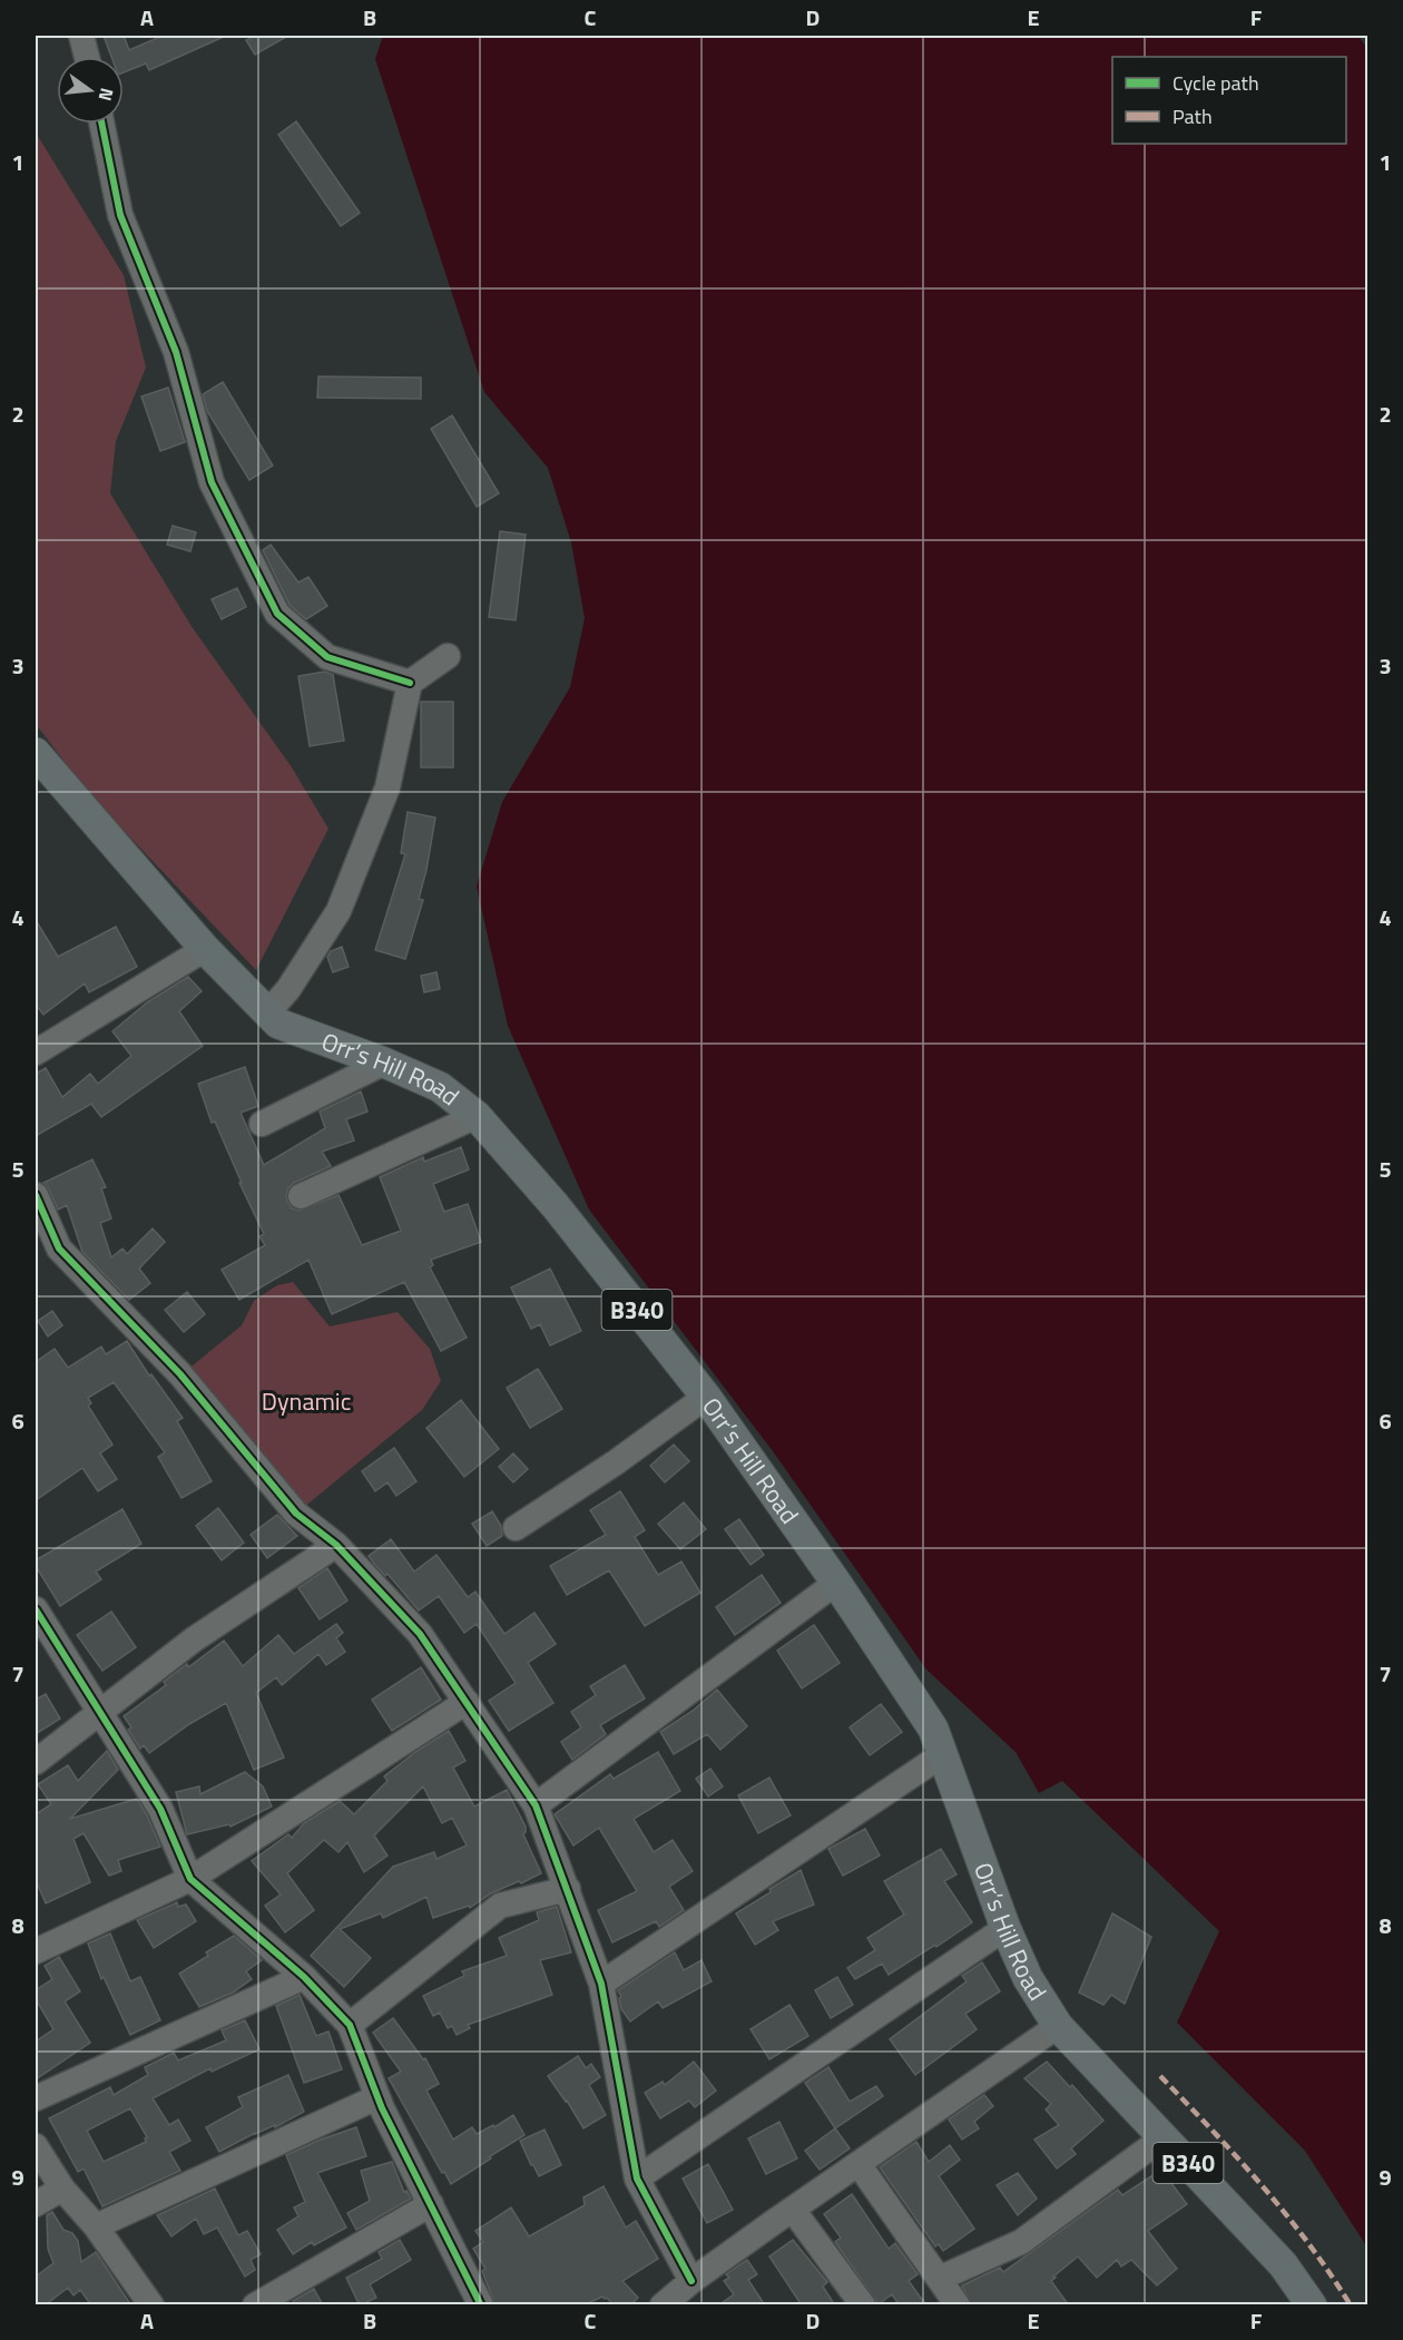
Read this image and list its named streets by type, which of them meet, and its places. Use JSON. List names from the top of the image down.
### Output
{
  "streets": {
    "main road": ["Orr’s Hill Road", "B340"]
  },
  "parks": ["Dynamic"],
  "legend": ["Cycle path", "Path"],
  "north": "right",
  "grid": {
    "columns": [
      "A",
      "B",
      "C",
      "D",
      "E",
      "F"
    ],
    "rows": [
      "1",
      "2",
      "3",
      "4",
      "5",
      "6",
      "7",
      "8",
      "9"
    ]
  }
}
